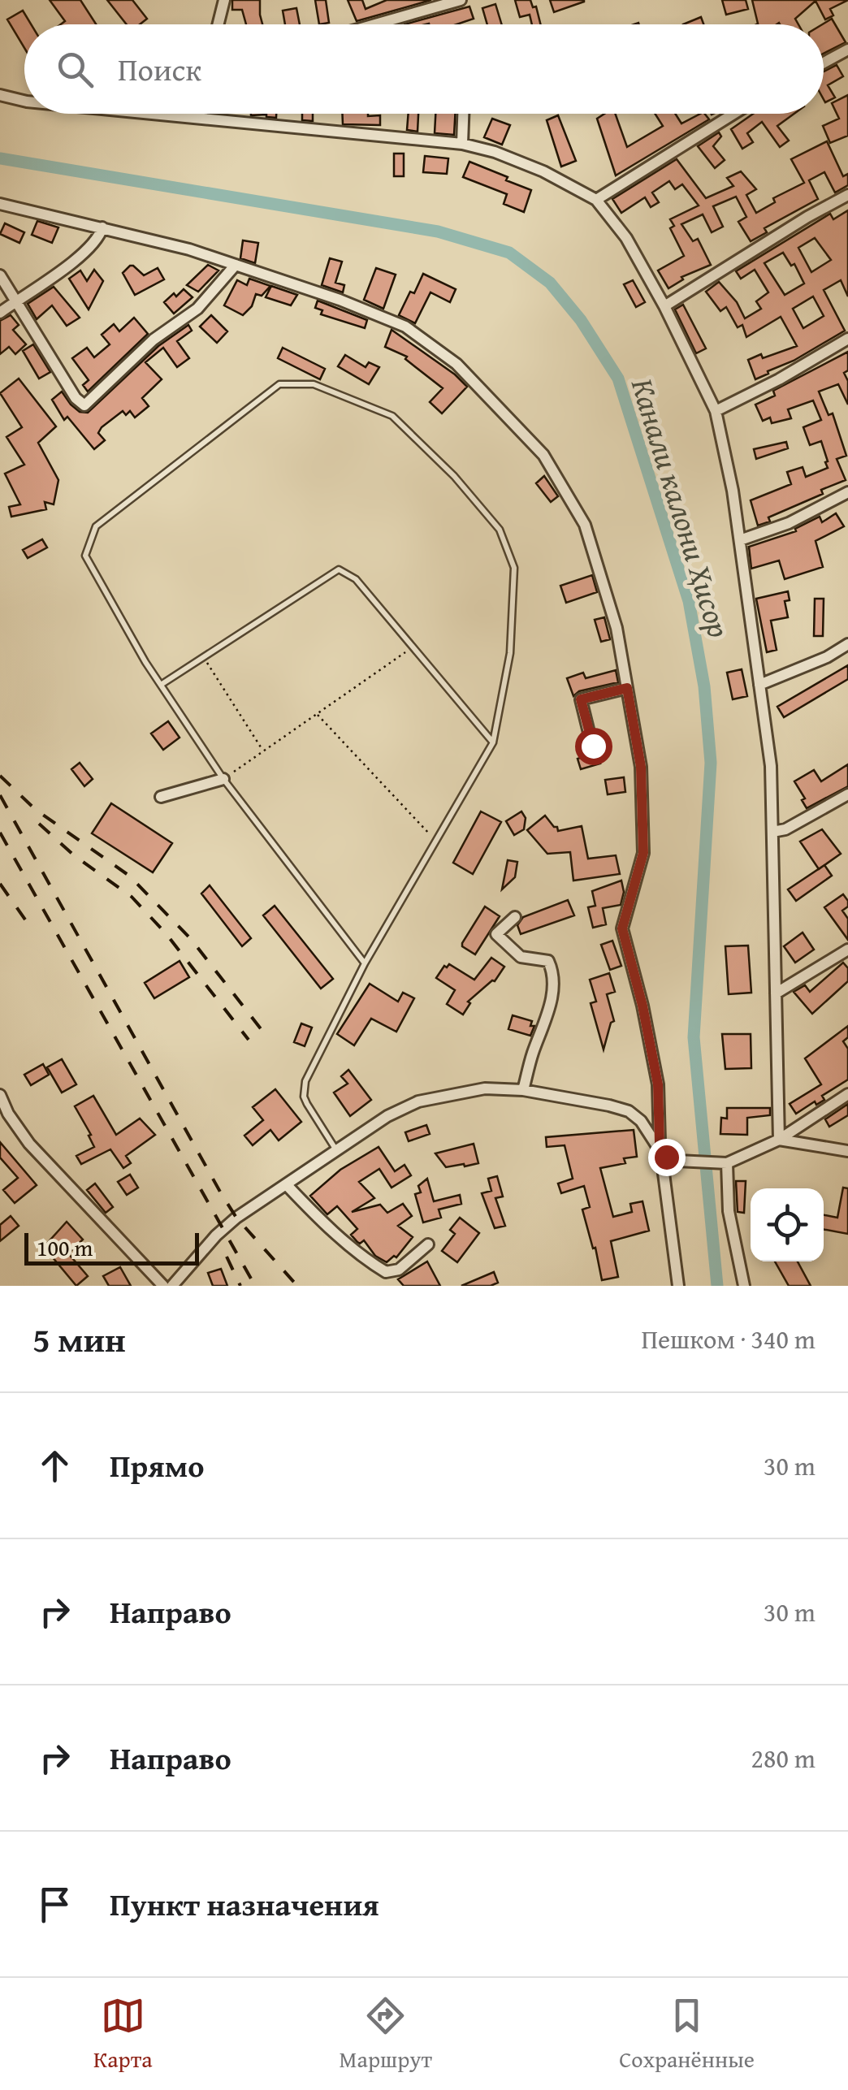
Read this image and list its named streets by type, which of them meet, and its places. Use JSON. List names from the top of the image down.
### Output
{
  "water": ["Канали калони Ҳисор"],
  "scale_bar": "100 m",
  "page": {
    "search": "Поиск",
    "scale": "100 m",
    "heading": ["5 мин", "Пешком · 340 m"],
    "list": [
      ["Прямо", "30 m"],
      ["Направо", "30 m"],
      ["Направо", "280 m"],
      "Пункт назначения"
    ],
    "nav": ["Карта", "Маршрут", "Сохранённые"]
  }
}
